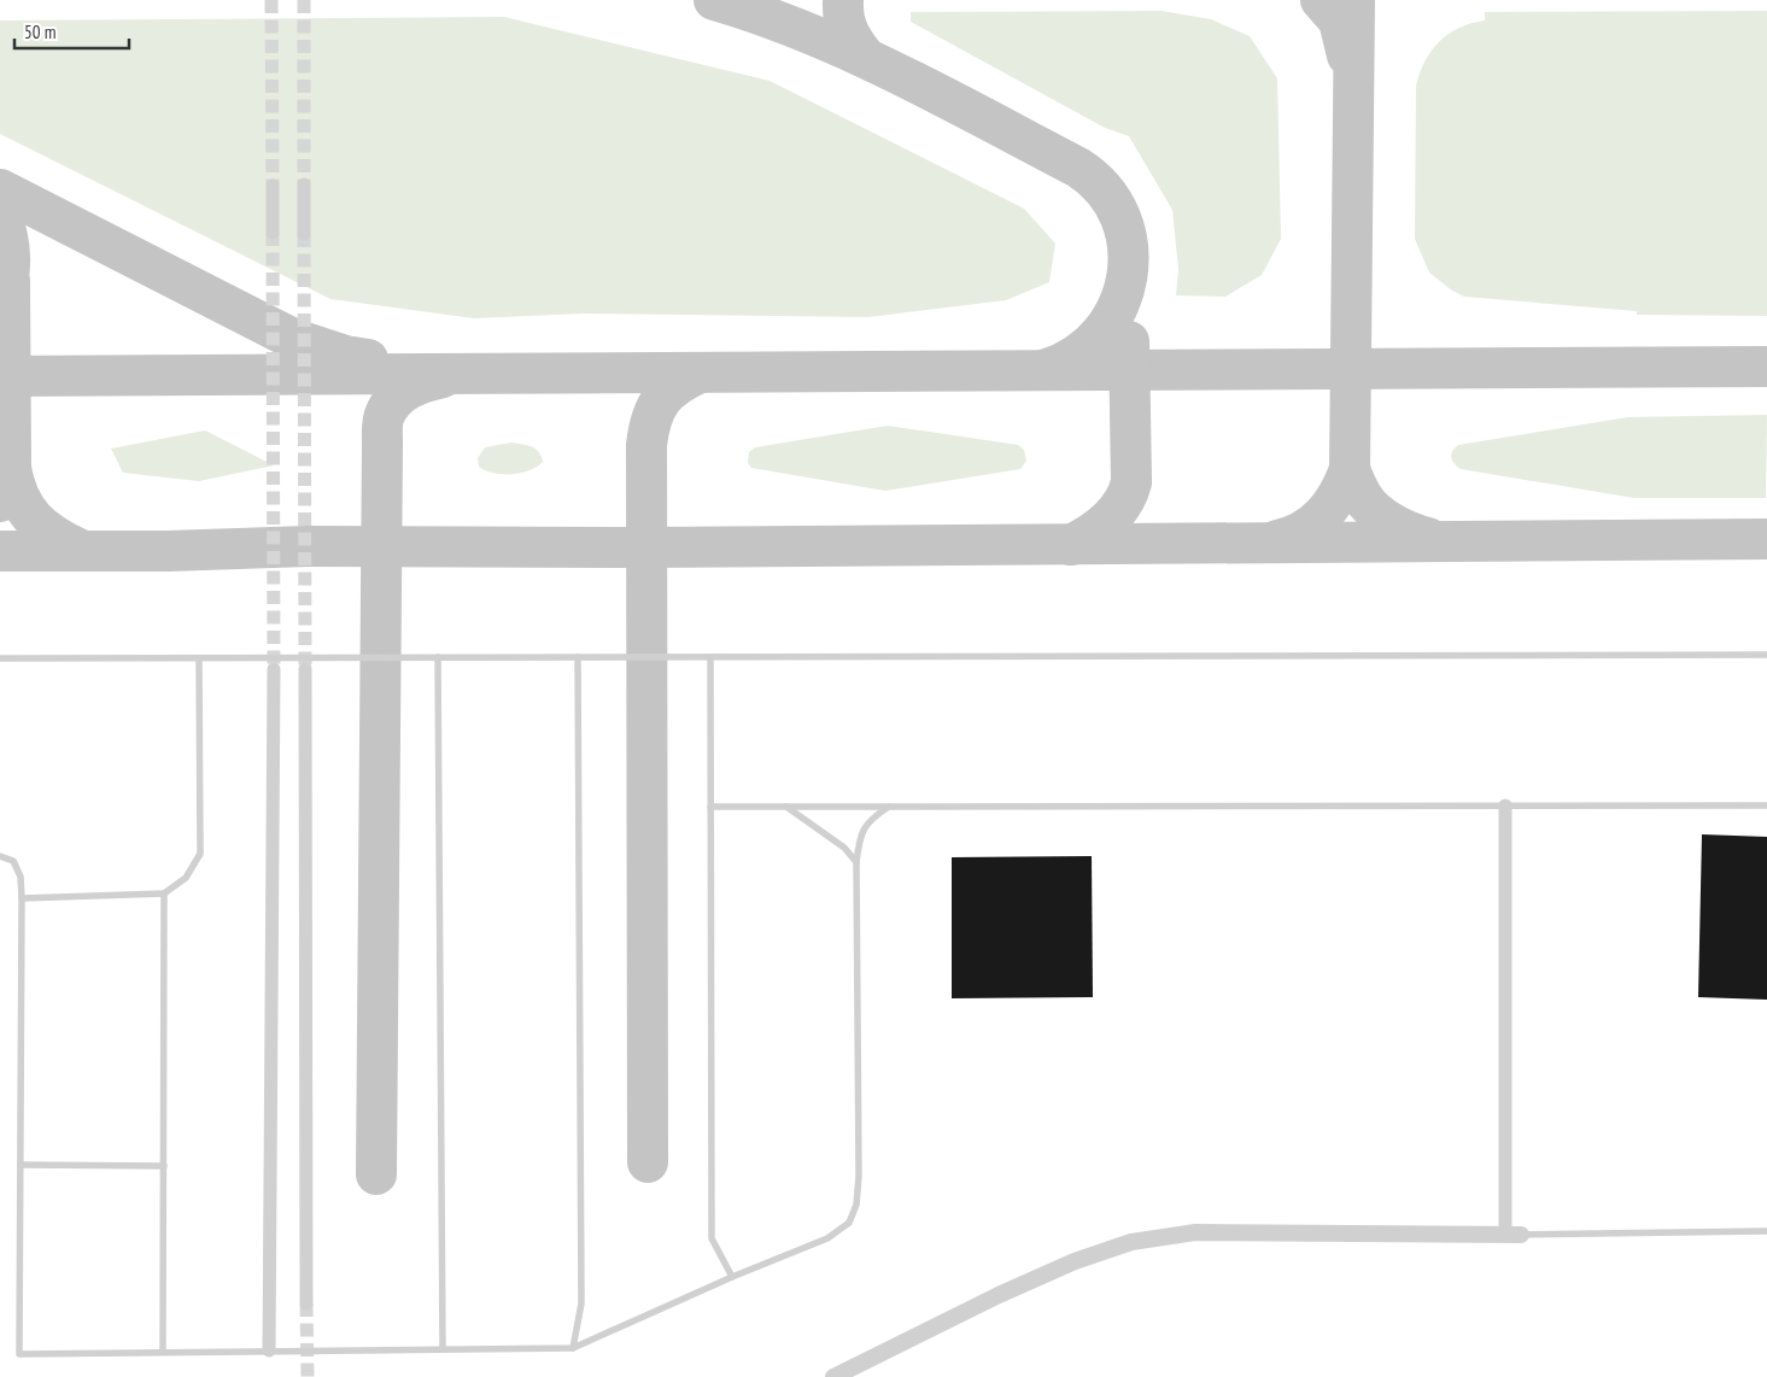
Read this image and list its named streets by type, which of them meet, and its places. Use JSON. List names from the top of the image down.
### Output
{
  "scale_bar": "50 m"
}
